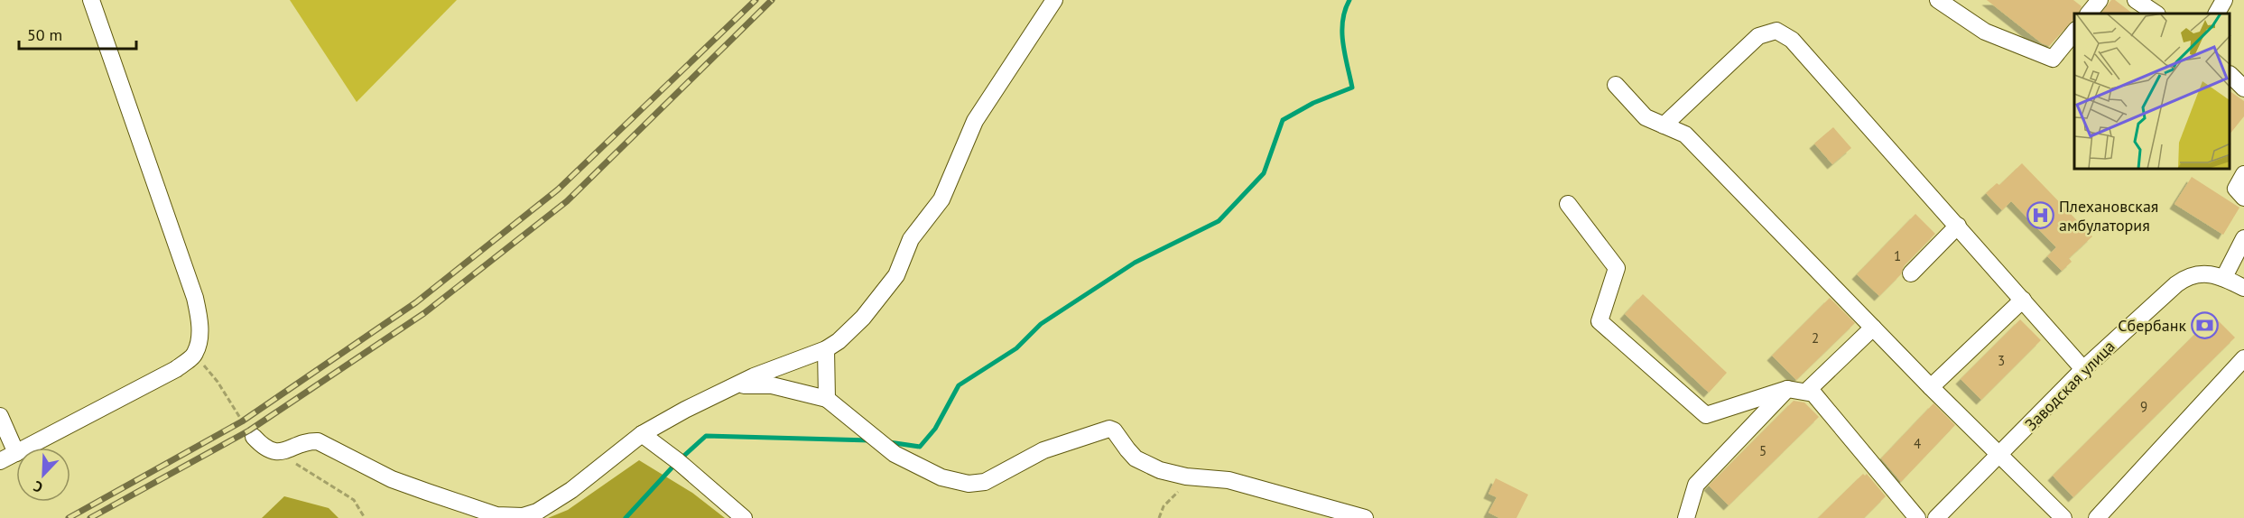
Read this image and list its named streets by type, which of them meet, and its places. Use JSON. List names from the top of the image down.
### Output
{
  "streets": {
    "street": ["Заводская улица"]
  },
  "places": {
    "hospital": ["Плехановская амбулатория"],
    "bank": ["Сбербанк"]
  },
  "house_numbers": [
    "1",
    "2",
    "3",
    "9",
    "4",
    "5"
  ],
  "scale_bar": "50 m",
  "north": "bottom left"
}
